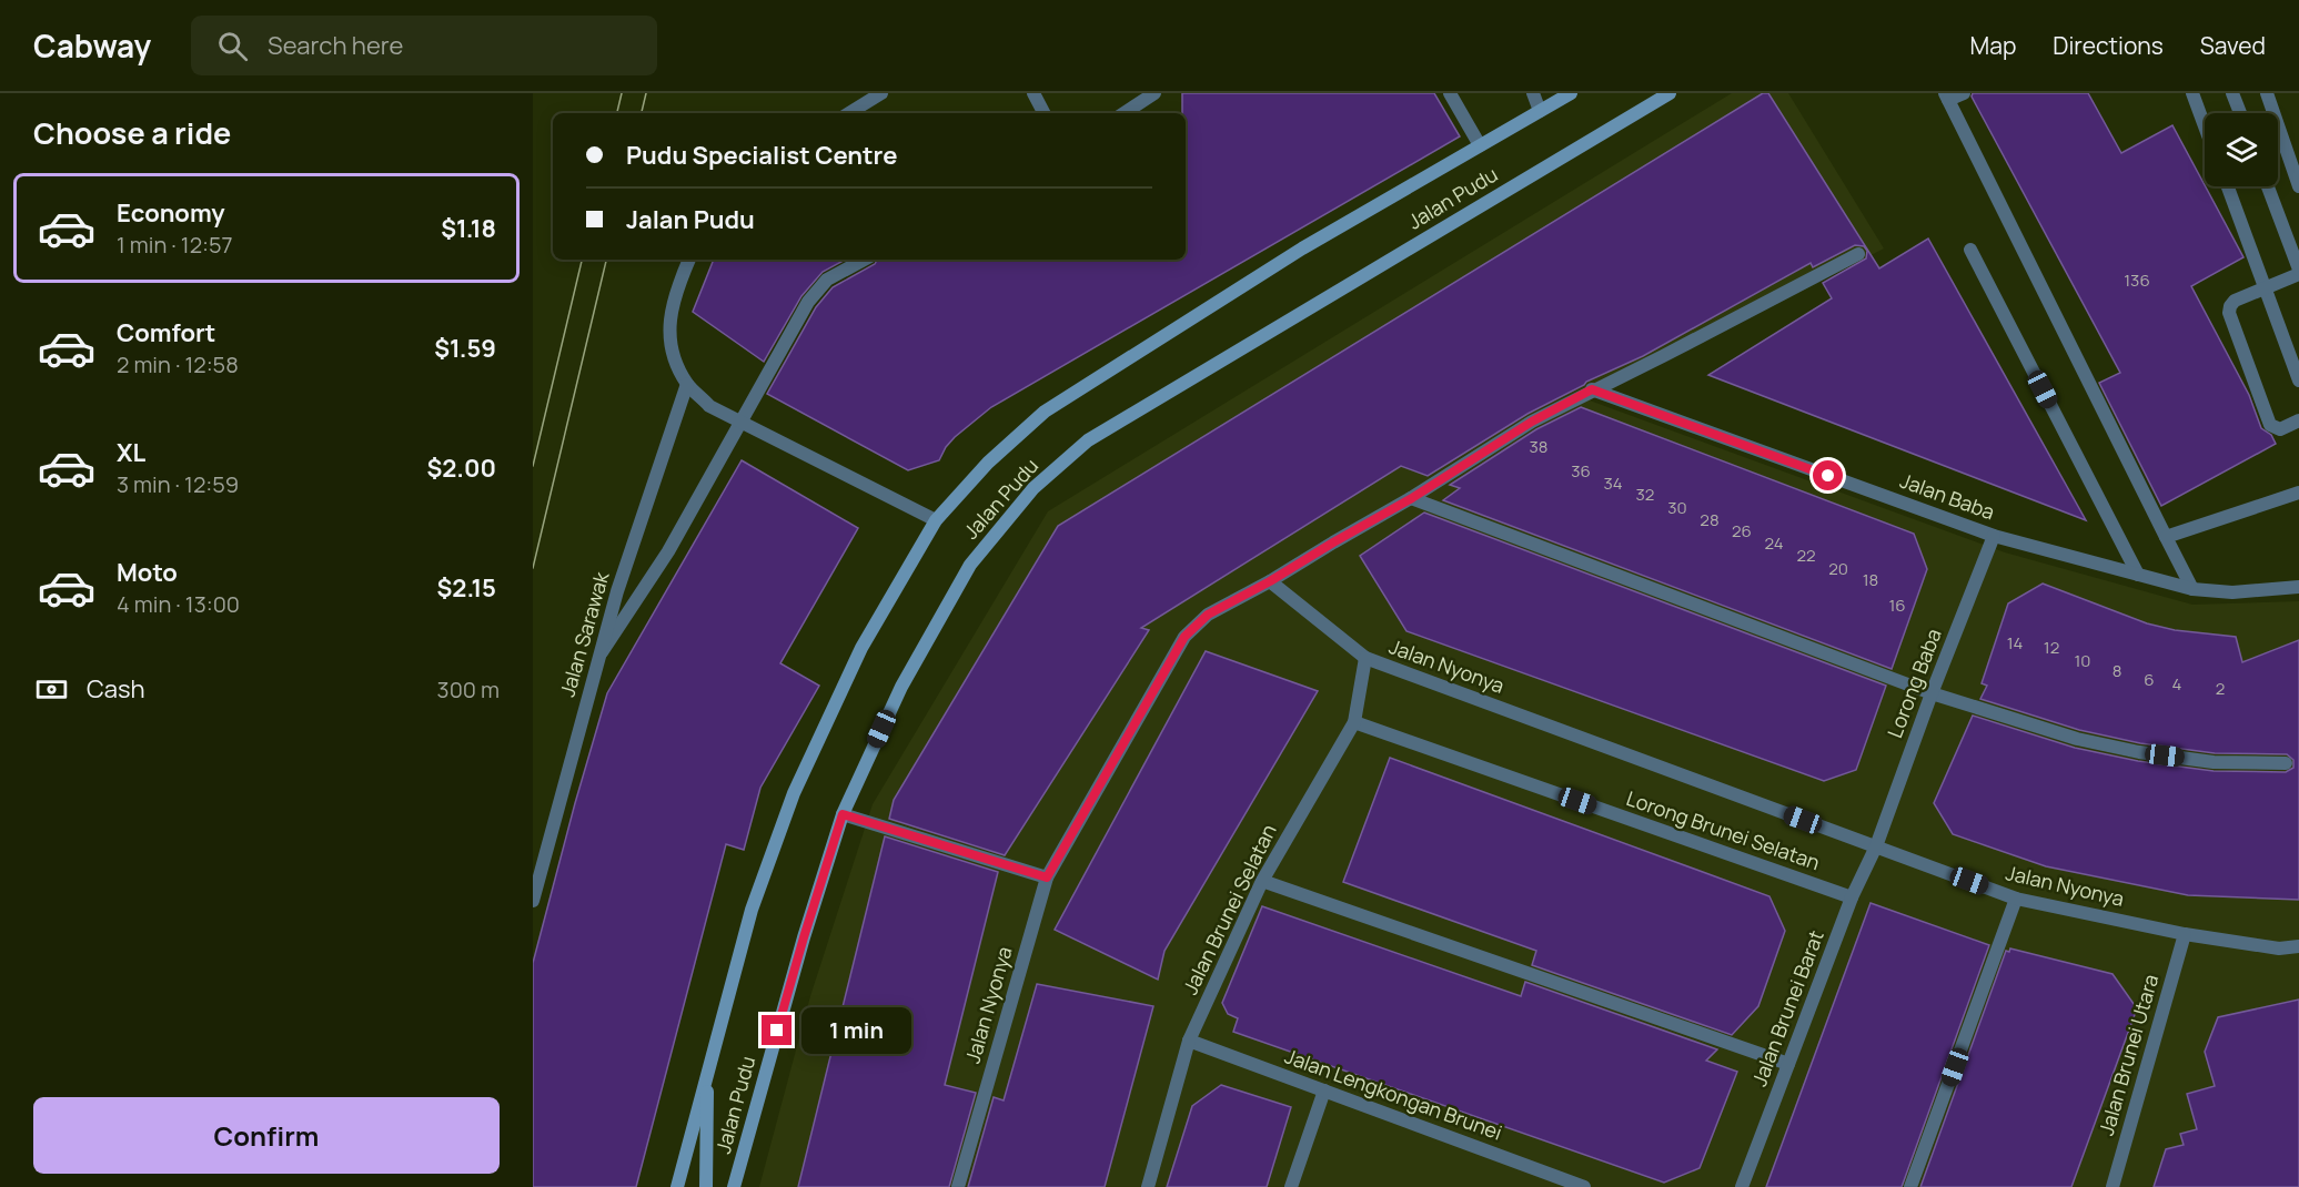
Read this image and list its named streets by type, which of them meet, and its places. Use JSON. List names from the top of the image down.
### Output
{
  "streets": {
    "main road": ["Jalan Pudu"],
    "street": [
      "Jalan Baba",
      "Jalan Sarawak",
      "Jalan Nyonya",
      "Lorong Baba",
      "Lorong Brunei Selatan",
      "Jalan Brunei Selatan",
      "Jalan Brunei Barat",
      "Jalan Brunei Utara",
      "Jalan Lengkongan Brunei"
    ]
  },
  "crossings": [
    ["Jalan Baba", "Lorong Baba"],
    ["Jalan Nyonya", "Lorong Baba"],
    ["Jalan Nyonya", "Jalan Brunei Selatan"],
    ["Jalan Nyonya", "Jalan Brunei Barat"],
    ["Jalan Nyonya", "Jalan Brunei Utara"],
    ["Lorong Baba", "Jalan Brunei Barat"],
    ["Lorong Brunei Selatan", "Jalan Brunei Selatan"],
    ["Lorong Brunei Selatan", "Jalan Brunei Barat"],
    ["Jalan Brunei Selatan", "Jalan Lengkongan Brunei"]
  ],
  "house_numbers": [
    "136",
    "38",
    "36",
    "34",
    "32",
    "30",
    "28",
    "26",
    "24",
    "22",
    "20",
    "18",
    "16",
    "14",
    "12",
    "10",
    "8",
    "6",
    "4",
    "2"
  ],
  "page": {
    "header": "Cabway",
    "search": "Search here",
    "nav": ["Map", "Directions", "Saved"],
    "heading": "Choose a ride",
    "banner": ["Pudu Specialist Centre", "Jalan Pudu"],
    "list": [
      {
        "name": "Economy",
        "note": "1 min · 12:57",
        "value": "$1.18"
      },
      {
        "name": "Comfort",
        "note": "2 min · 12:58",
        "value": "$1.59"
      },
      {
        "name": "XL",
        "note": "3 min · 12:59",
        "value": "$2.00"
      },
      {
        "name": "Moto",
        "note": "4 min · 13:00",
        "value": "$2.15"
      }
    ],
    "pay": ["Cash", "300 m"],
    "bubble": "1 min",
    "buttons": "Confirm"
  }
}
